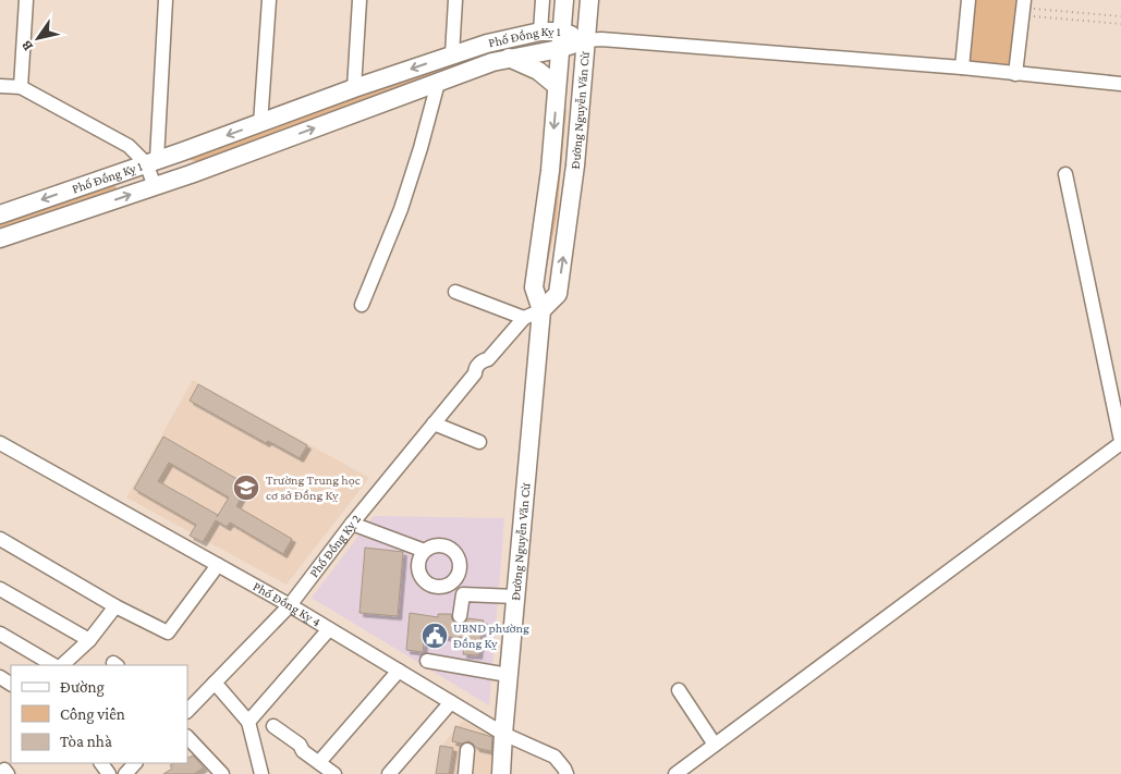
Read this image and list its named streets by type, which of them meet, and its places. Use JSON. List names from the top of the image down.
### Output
{
  "streets": {
    "main road": ["Phố Đồng Kỵ 1", "Đường Nguyễn Văn Cừ"],
    "street": ["Phố Đồng Kỵ 2", "Phố Đồng Kỵ 4"]
  },
  "crossings": [
    ["Phố Đồng Kỵ 1", "Đường Nguyễn Văn Cừ"],
    ["Đường Nguyễn Văn Cừ", "Phố Đồng Kỵ 2"],
    ["Đường Nguyễn Văn Cừ", "Phố Đồng Kỵ 4"],
    ["Phố Đồng Kỵ 2", "Phố Đồng Kỵ 4"]
  ],
  "places": {
    "school or university": ["Trường Trung học cơ sở Đồng Kỵ"],
    "public building": ["UBND phường Đồng Kỵ"]
  },
  "legend": ["Đường", "Công viên", "Tòa nhà"],
  "north": "bottom left"
}
